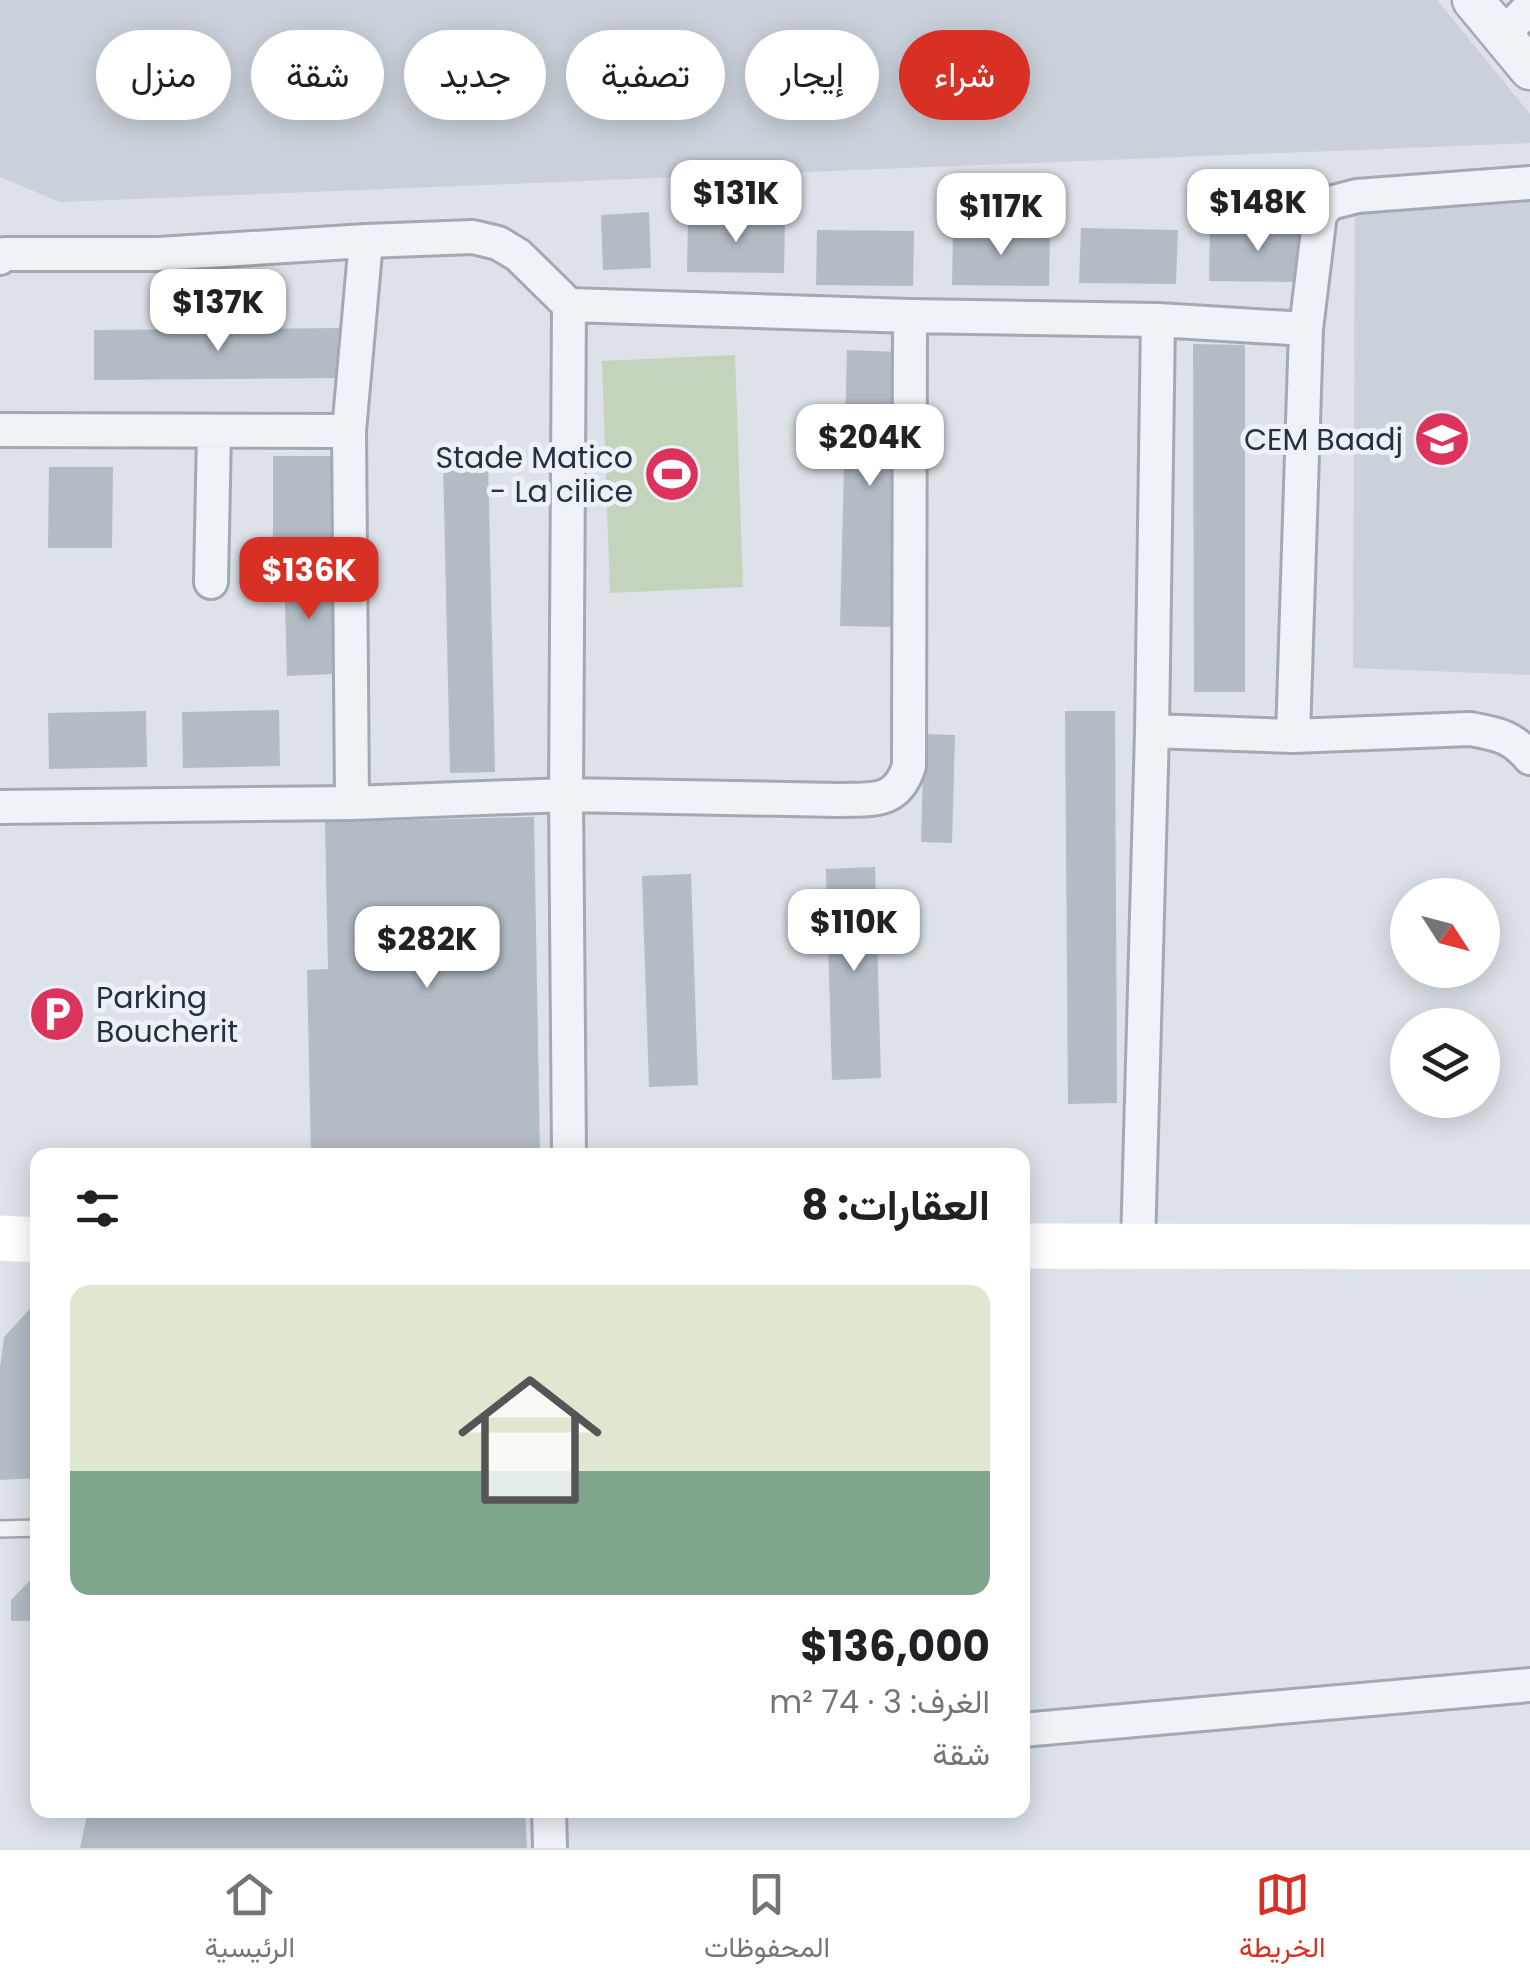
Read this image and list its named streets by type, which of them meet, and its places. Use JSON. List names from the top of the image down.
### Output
{
  "places": {
    "school or university": ["CEM Baadj"],
    "sports": ["Stade Matico - La cilice"],
    "parking": ["Parking Boucherit"]
  },
  "north": "bottom right",
  "page": {
    "chip": [
      "شراء",
      "إيجار",
      "تصفية",
      "جديد",
      "شقة",
      "منزل"
    ],
    "price": [
      "$131K",
      "$148K",
      "$117K",
      "$137K",
      "$204K",
      "$136K",
      "$110K",
      "$282K"
    ],
    "heading": "العقارات: 8",
    "list": [
      {
        "name": "$136,000",
        "note": "الغرف: 3 · 74 m² · شقة"
      }
    ],
    "tabs": ["الخريطة", "المحفوظات", "الرئيسية"]
  }
}
